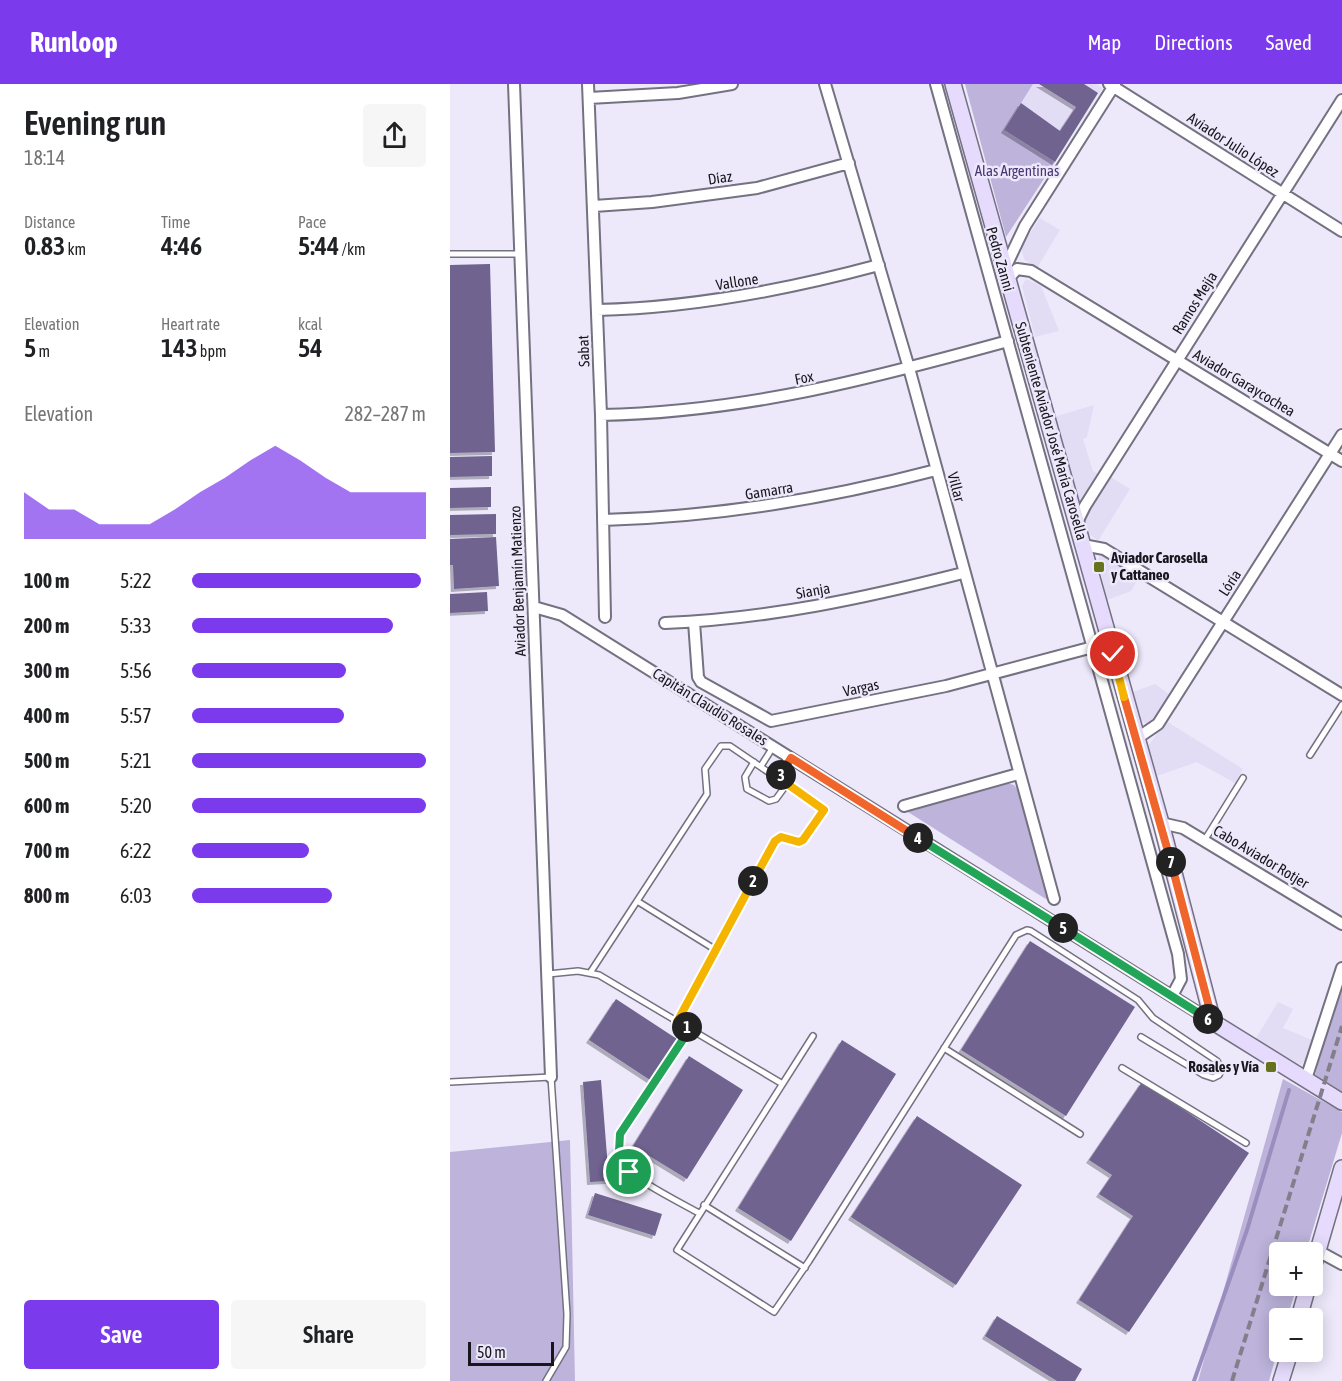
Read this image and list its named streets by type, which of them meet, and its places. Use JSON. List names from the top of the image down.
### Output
{
  "streets": {
    "street": [
      "Aviador Julio López",
      "Díaz",
      "Pedro Zanni",
      "Vallone",
      "Ramos Mejía",
      "Sabat",
      "Fox",
      "Aviador Garaycochea",
      "Subteniente Aviador José María Carosella",
      "Villar",
      "Gamarra",
      "Aviador Benjamín Matienzo",
      "Lória",
      "Sianja",
      "Vargas",
      "Capitán Claudio Rosales",
      "Cabo Aviador Rotjer"
    ]
  },
  "crossings": [
    ["Aviador Julio López", "Ramos Mejía"],
    ["Díaz", "Sabat"],
    ["Díaz", "Villar"],
    ["Pedro Zanni", "Fox"],
    ["Pedro Zanni", "Vargas"],
    ["Pedro Zanni", "Capitán Claudio Rosales"],
    ["Vallone", "Sabat"],
    ["Vallone", "Villar"],
    ["Ramos Mejía", "Aviador Garaycochea"],
    ["Ramos Mejía", "Subteniente Aviador José María Carosella"],
    ["Sabat", "Fox"],
    ["Sabat", "Gamarra"],
    ["Fox", "Villar"],
    ["Aviador Garaycochea", "Subteniente Aviador José María Carosella"],
    ["Aviador Garaycochea", "Lória"],
    ["Subteniente Aviador José María Carosella", "Lória"],
    ["Subteniente Aviador José María Carosella", "Capitán Claudio Rosales"],
    ["Subteniente Aviador José María Carosella", "Cabo Aviador Rotjer"],
    ["Villar", "Gamarra"],
    ["Villar", "Sianja"],
    ["Villar", "Vargas"],
    ["Aviador Benjamín Matienzo", "Capitán Claudio Rosales"],
    ["Sianja", "Vargas"]
  ],
  "parks": ["Alas Argentinas"],
  "places": {
    "transit": ["Aviador Carosella y Cattaneo", "Rosales y Vía"]
  },
  "scale_bar": "50 m",
  "page": {
    "header": "Runloop",
    "nav": ["Map", "Directions", "Saved"],
    "heading": ["Evening run", "18:14"],
    "stats": [
      ["Distance", "0.83 km"],
      ["Time", "4:46"],
      ["Pace", "5:44 /km"],
      ["Elevation", "5 m"],
      ["Heart rate", "143 bpm"],
      ["kcal", "54"]
    ],
    "chart": ["Elevation", "282–287 m"],
    "list": [
      {
        "name": "100 m",
        "note": "5:22"
      },
      {
        "name": "200 m",
        "note": "5:33"
      },
      {
        "name": "300 m",
        "note": "5:56"
      },
      {
        "name": "400 m",
        "note": "5:57"
      },
      {
        "name": "500 m",
        "note": "5:21"
      },
      {
        "name": "600 m",
        "note": "5:20"
      },
      {
        "name": "700 m",
        "note": "6:22"
      },
      {
        "name": "800 m",
        "note": "6:03"
      }
    ],
    "pins": [
      "3",
      "4",
      "7",
      "2",
      "5",
      "6",
      "1"
    ],
    "map_buttons": ["+", "−"],
    "buttons": ["Save", "Share"],
    "scale": "50 m"
  }
}
